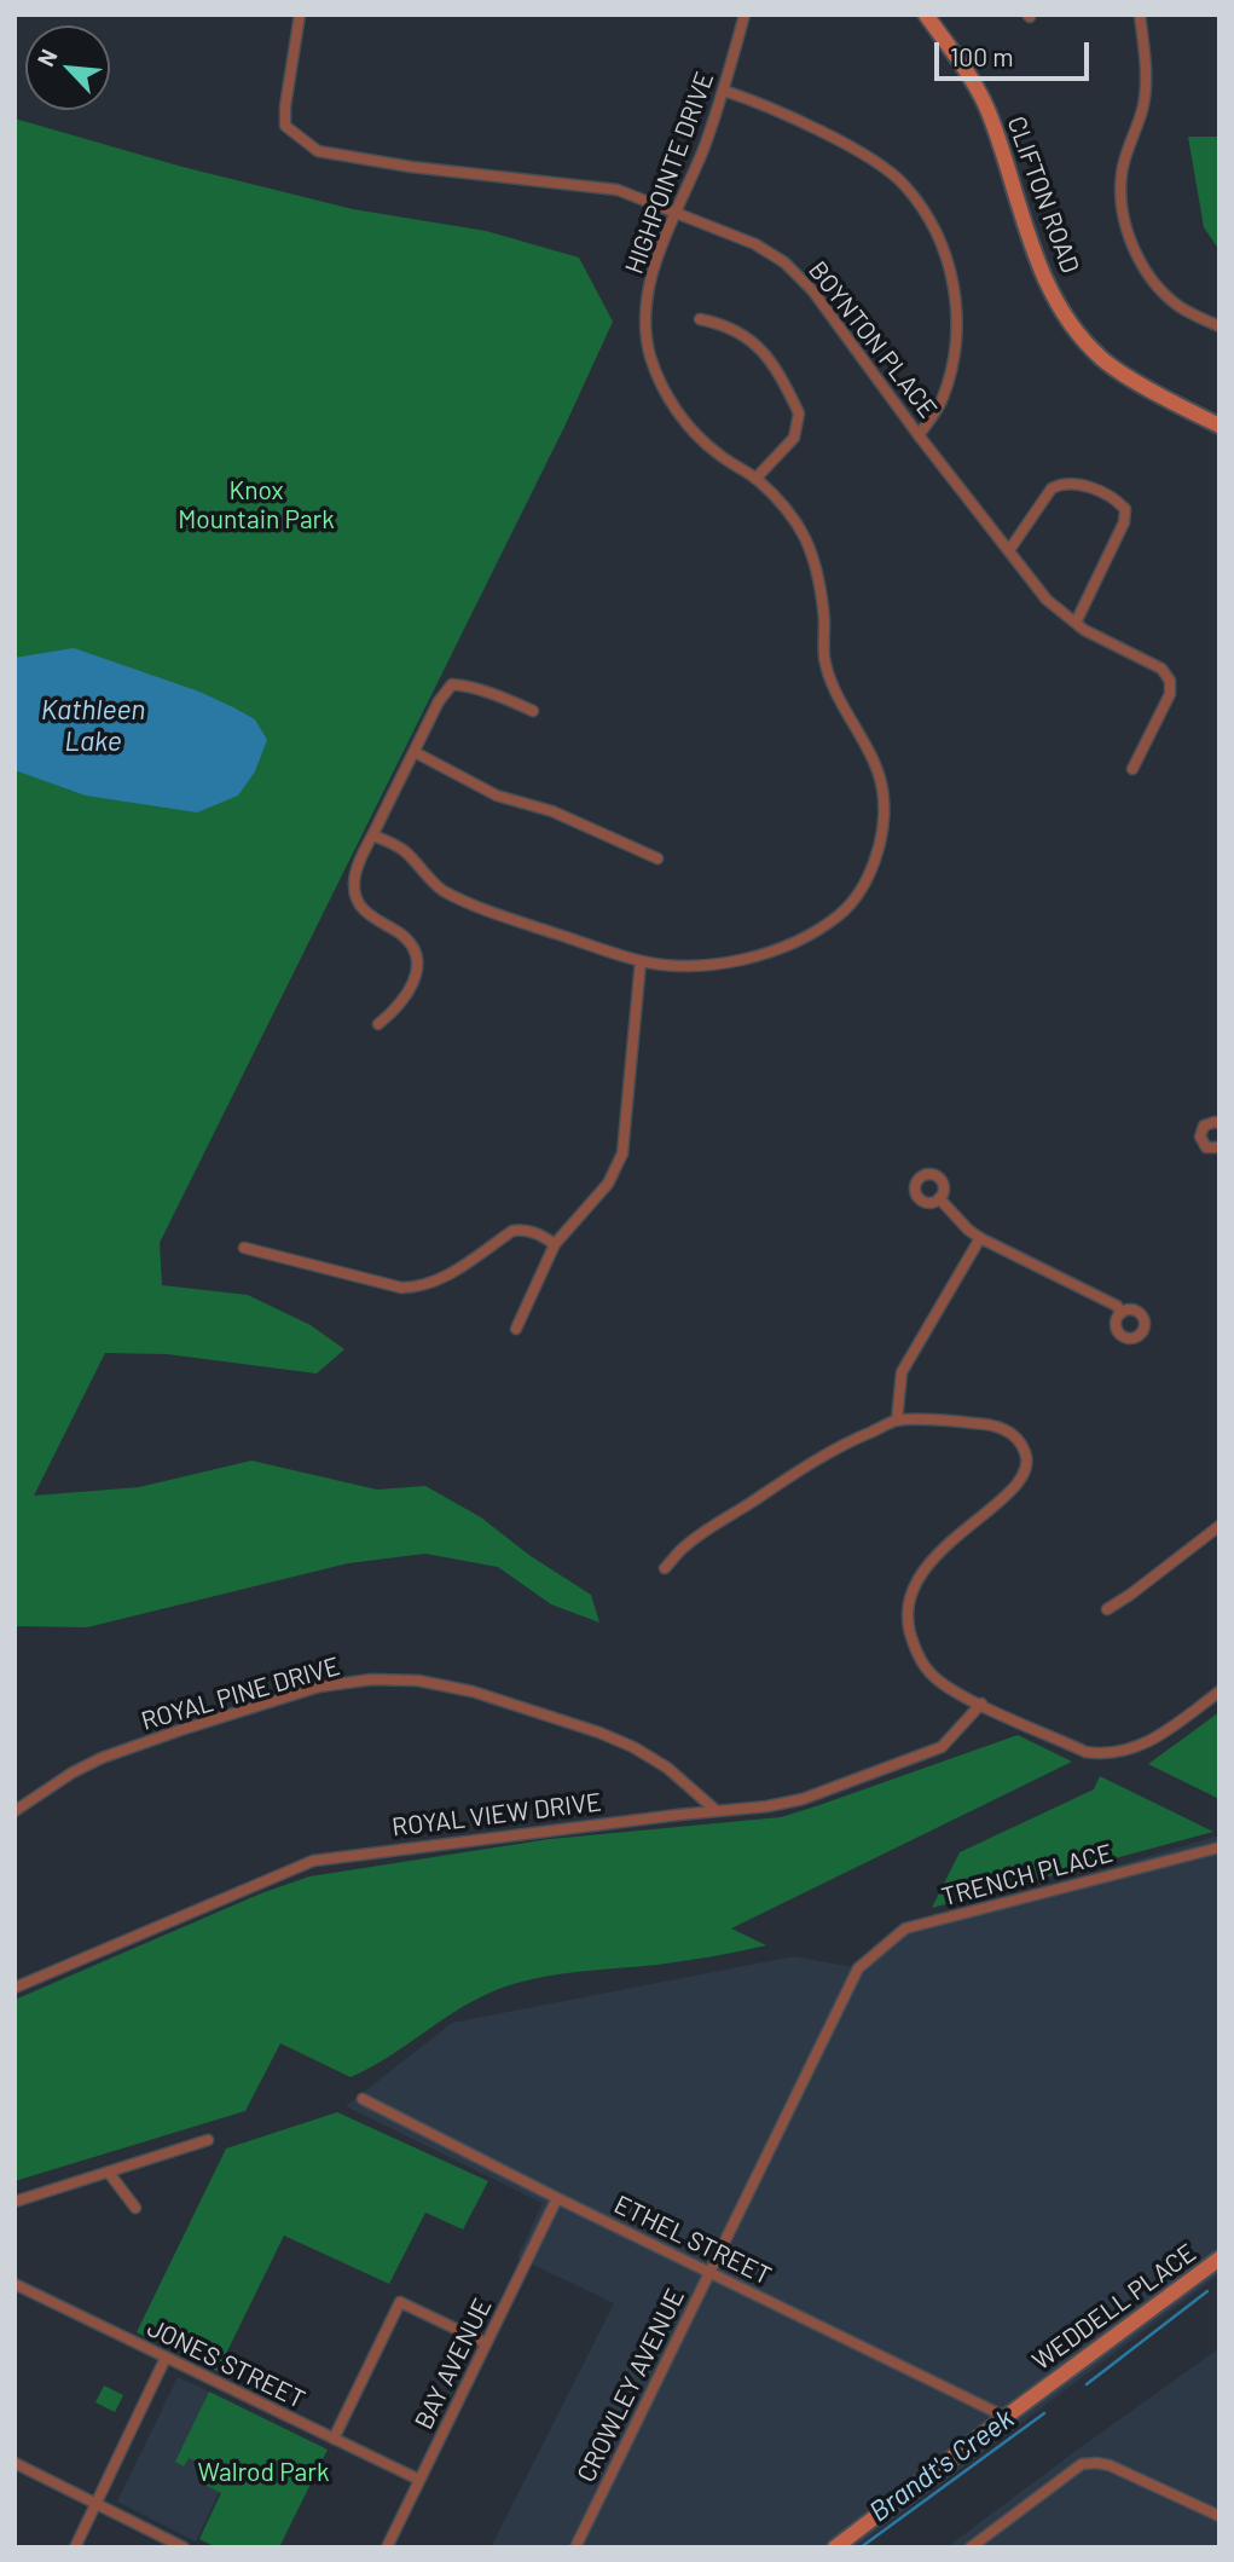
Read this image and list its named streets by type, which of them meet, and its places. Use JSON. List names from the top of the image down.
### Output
{
  "streets": {
    "main road": ["CLIFTON ROAD", "WEDDELL PLACE"],
    "street": [
      "HIGHPOINTE DRIVE",
      "BOYNTON PLACE",
      "ROYAL PINE DRIVE",
      "ROYAL VIEW DRIVE",
      "TRENCH PLACE",
      "ETHEL STREET",
      "JONES STREET",
      "BAY AVENUE",
      "CROWLEY AVENUE"
    ]
  },
  "crossings": [
    ["HIGHPOINTE DRIVE", "BOYNTON PLACE"],
    ["ROYAL PINE DRIVE", "ROYAL VIEW DRIVE"],
    ["TRENCH PLACE", "CROWLEY AVENUE"],
    ["ETHEL STREET", "WEDDELL PLACE"],
    ["ETHEL STREET", "BAY AVENUE"],
    ["ETHEL STREET", "CROWLEY AVENUE"],
    ["JONES STREET", "BAY AVENUE"]
  ],
  "water": ["Kathleen Lake", "Brandt's Creek"],
  "parks": ["Knox Mountain Park", "Walrod Park"],
  "scale_bar": "100 m",
  "north": "top left"
}
